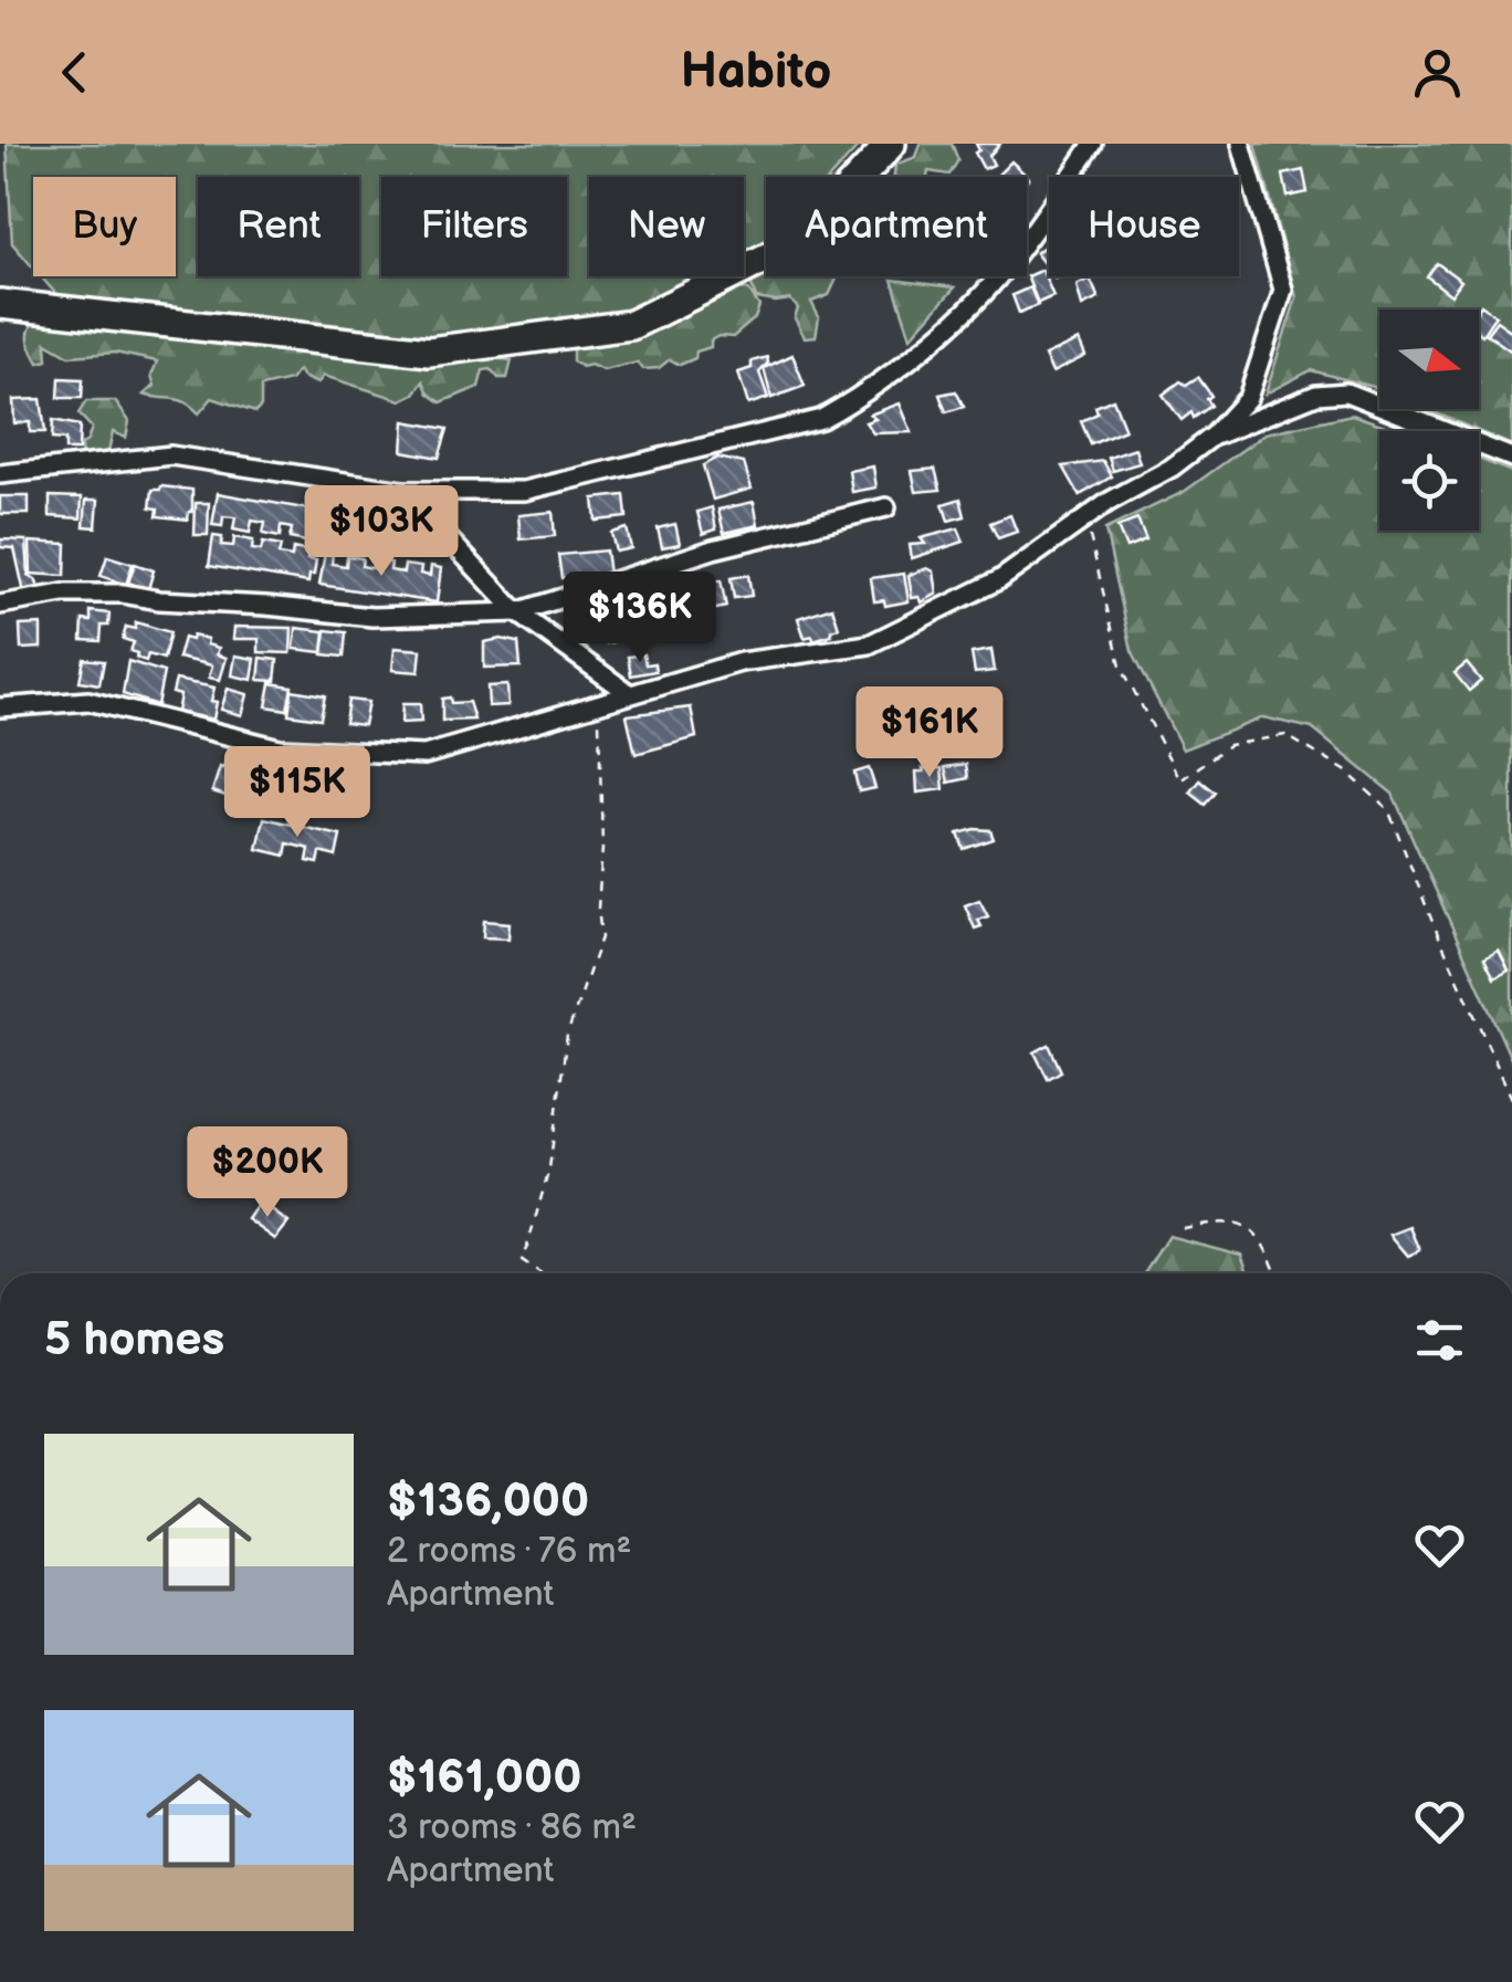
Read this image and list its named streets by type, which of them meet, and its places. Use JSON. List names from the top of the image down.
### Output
{
  "north": "right",
  "page": {
    "header": "Habito",
    "chip": [
      "Buy",
      "Rent",
      "Filters",
      "New",
      "Apartment",
      "House"
    ],
    "price": [
      "$103K",
      "$136K",
      "$161K",
      "$115K",
      "$200K"
    ],
    "heading": "5 homes",
    "list": [
      {
        "name": "$136,000",
        "note": "2 rooms · 76 m² · Apartment"
      },
      {
        "name": "$161,000",
        "note": "3 rooms · 86 m² · Apartment"
      }
    ]
  }
}
